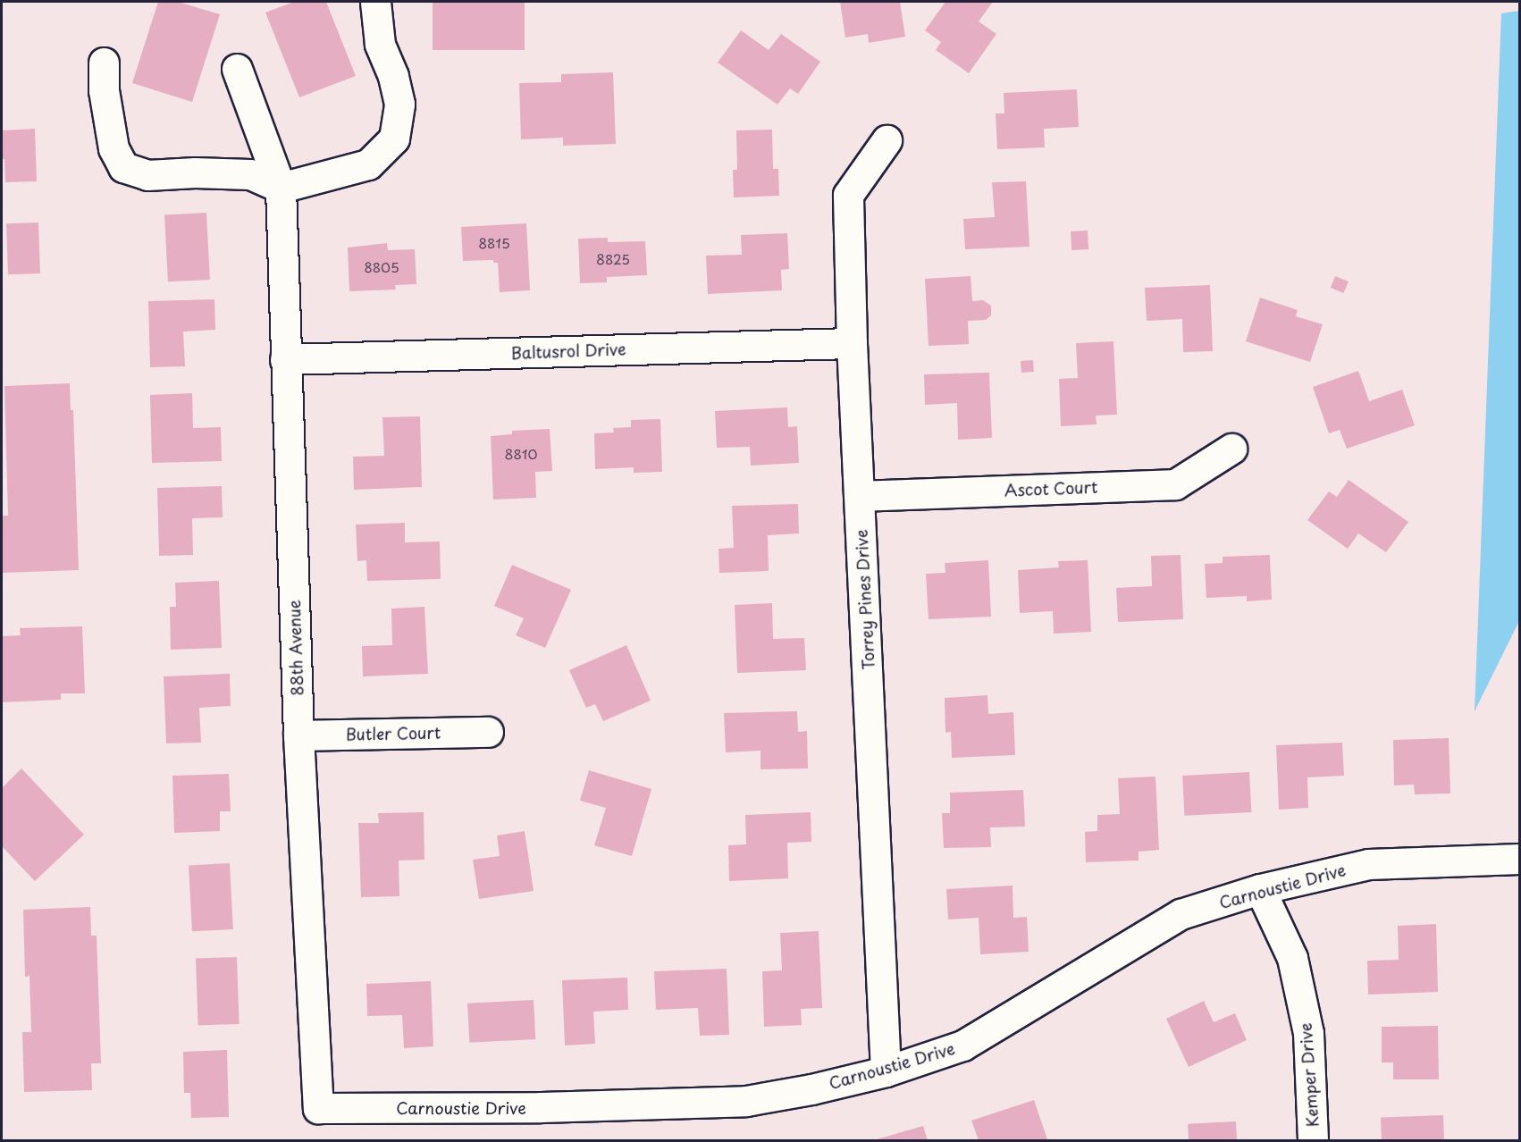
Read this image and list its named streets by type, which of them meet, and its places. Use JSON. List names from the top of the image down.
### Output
{
  "streets": {
    "street": [
      "Baltusrol Drive",
      "Ascot Court",
      "Torrey Pines Drive",
      "88th Avenue",
      "Butler Court",
      "Carnoustie Drive",
      "Kemper Drive"
    ]
  },
  "crossings": [
    ["Baltusrol Drive", "Torrey Pines Drive"],
    ["Baltusrol Drive", "88th Avenue"],
    ["Ascot Court", "Torrey Pines Drive"],
    ["Torrey Pines Drive", "Carnoustie Drive"],
    ["88th Avenue", "Butler Court"],
    ["88th Avenue", "Carnoustie Drive"],
    ["Carnoustie Drive", "Kemper Drive"]
  ],
  "house_numbers": [
    "8815",
    "8825",
    "8805",
    "8810"
  ]
}
